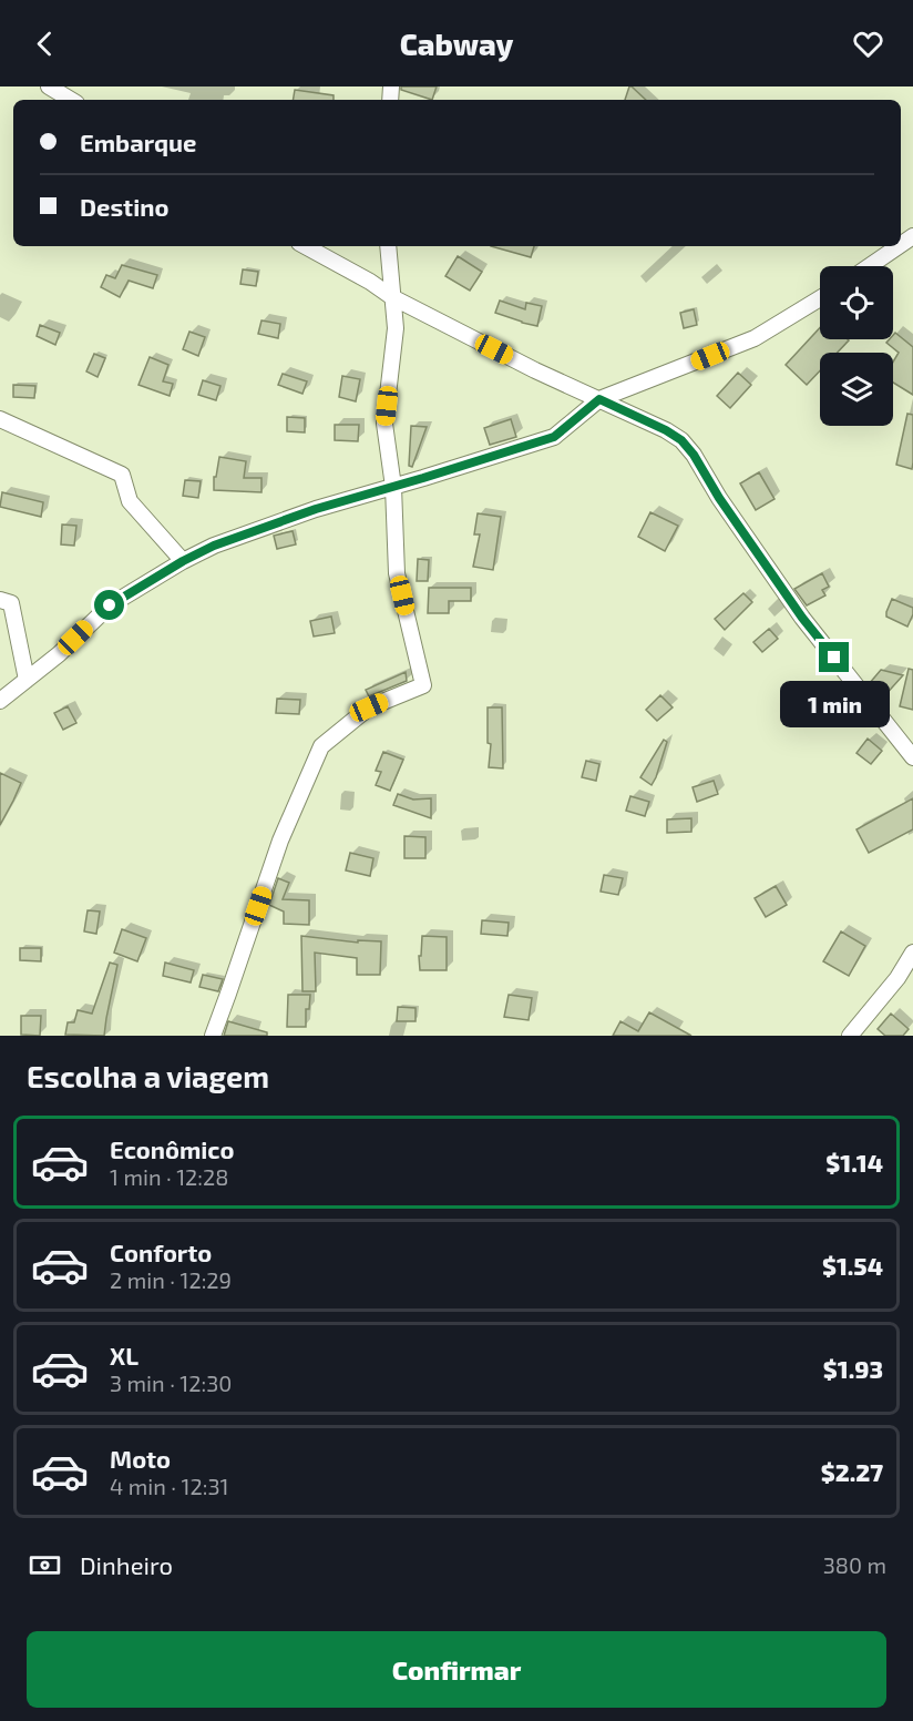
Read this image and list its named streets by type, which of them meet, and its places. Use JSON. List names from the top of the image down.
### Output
{
  "page": {
    "header": "Cabway",
    "banner": ["Embarque", "Destino"],
    "bubble": "1 min",
    "heading": "Escolha a viagem",
    "list": [
      {
        "name": "Econômico",
        "note": "1 min · 12:28",
        "value": "$1.14"
      },
      {
        "name": "Conforto",
        "note": "2 min · 12:29",
        "value": "$1.54"
      },
      {
        "name": "XL",
        "note": "3 min · 12:30",
        "value": "$1.93"
      },
      {
        "name": "Moto",
        "note": "4 min · 12:31",
        "value": "$2.27"
      }
    ],
    "pay": ["Dinheiro", "380 m"],
    "buttons": "Confirmar"
  }
}
